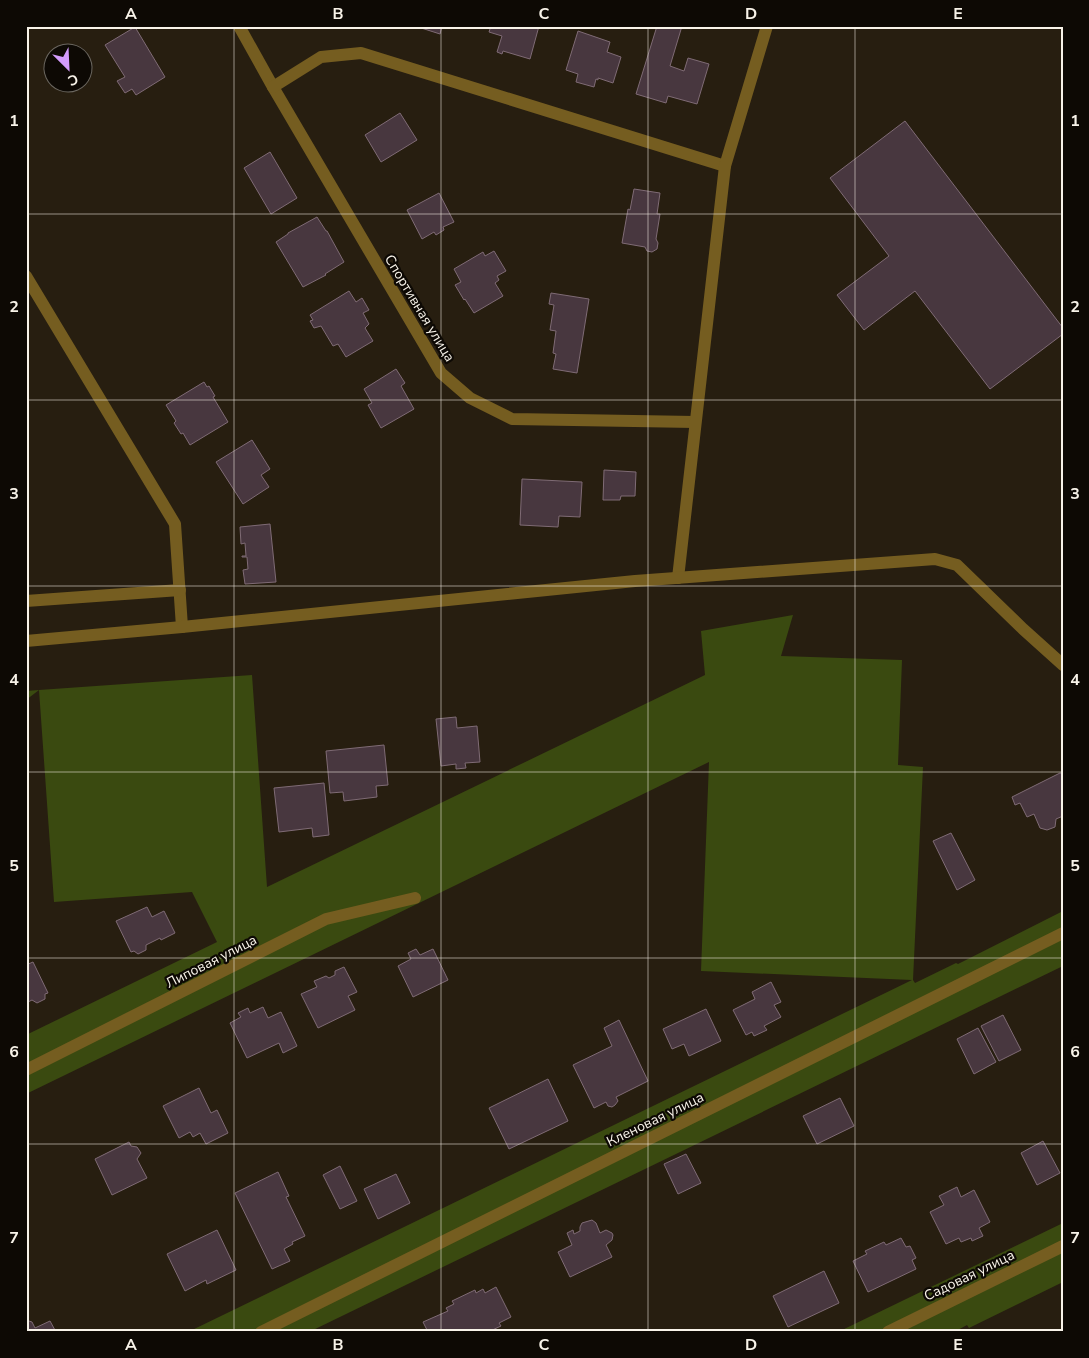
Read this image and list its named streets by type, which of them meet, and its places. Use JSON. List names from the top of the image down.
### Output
{
  "streets": {
    "street": [
      "Спортивная улица",
      "Липовая улица",
      "Кленовая улица",
      "Садовая улица"
    ]
  },
  "north": "bottom right",
  "grid": {
    "columns": [
      "A",
      "B",
      "C",
      "D",
      "E"
    ],
    "rows": [
      "1",
      "2",
      "3",
      "4",
      "5",
      "6",
      "7"
    ]
  }
}
